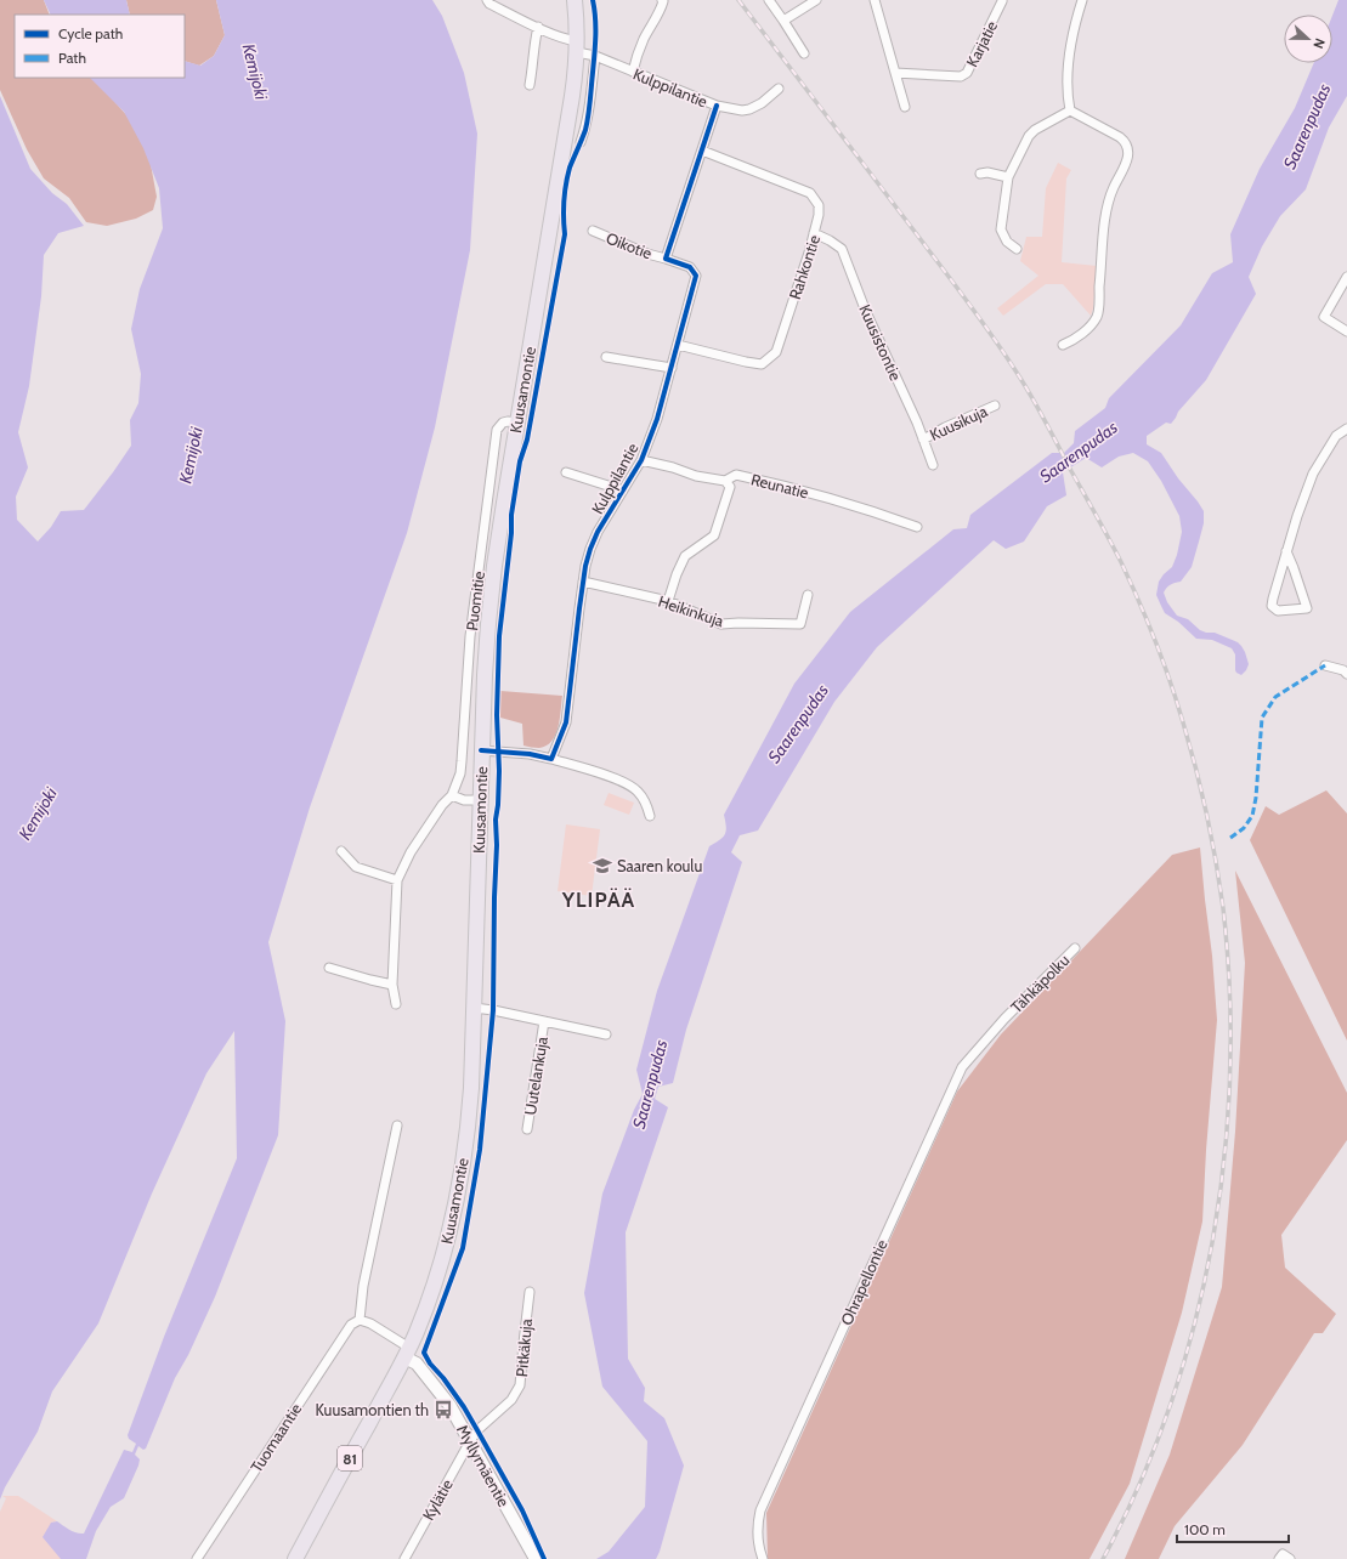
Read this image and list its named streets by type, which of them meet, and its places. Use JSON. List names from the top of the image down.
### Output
{
  "streets": {
    "main road": ["Kuusamontie", "81", "Myllymäentie"],
    "street": [
      "Karjatie",
      "Kulppilantie",
      "Oikotie",
      "Rahkontie",
      "Kuusistontie",
      "Kuusikuja",
      "Reunatie",
      "Puomitie",
      "Heikinkuja",
      "Tähkäpolku",
      "Uutelankuja",
      "Ohrapellontie",
      "Pitkäkuja",
      "Tuomaantie",
      "Kylätie"
    ]
  },
  "crossings": [
    ["Kulppilantie", "Oikotie"],
    ["Kulppilantie", "Rahkontie"],
    ["Kulppilantie", "Kuusamontie"],
    ["Kulppilantie", "Reunatie"],
    ["Kulppilantie", "Heikinkuja"],
    ["Rahkontie", "Kuusistontie"],
    ["Kuusistontie", "Kuusikuja"],
    ["Kuusamontie", "Puomitie"],
    ["Kuusamontie", "Uutelankuja"],
    ["Kuusamontie", "Myllymäentie"],
    ["Tähkäpolku", "Ohrapellontie"],
    ["Pitkäkuja", "Myllymäentie"],
    ["Pitkäkuja", "Kylätie"],
    ["Myllymäentie", "Kylätie"]
  ],
  "districts": ["YLIPÄÄ"],
  "water": ["Kemijoki", "Saarenpudas"],
  "places": {
    "school or university": ["Saaren koulu"],
    "bus stop": ["Kuusamontien th"]
  },
  "legend": ["Cycle path", "Path"],
  "scale_bar": "100 m",
  "north": "right"
}
